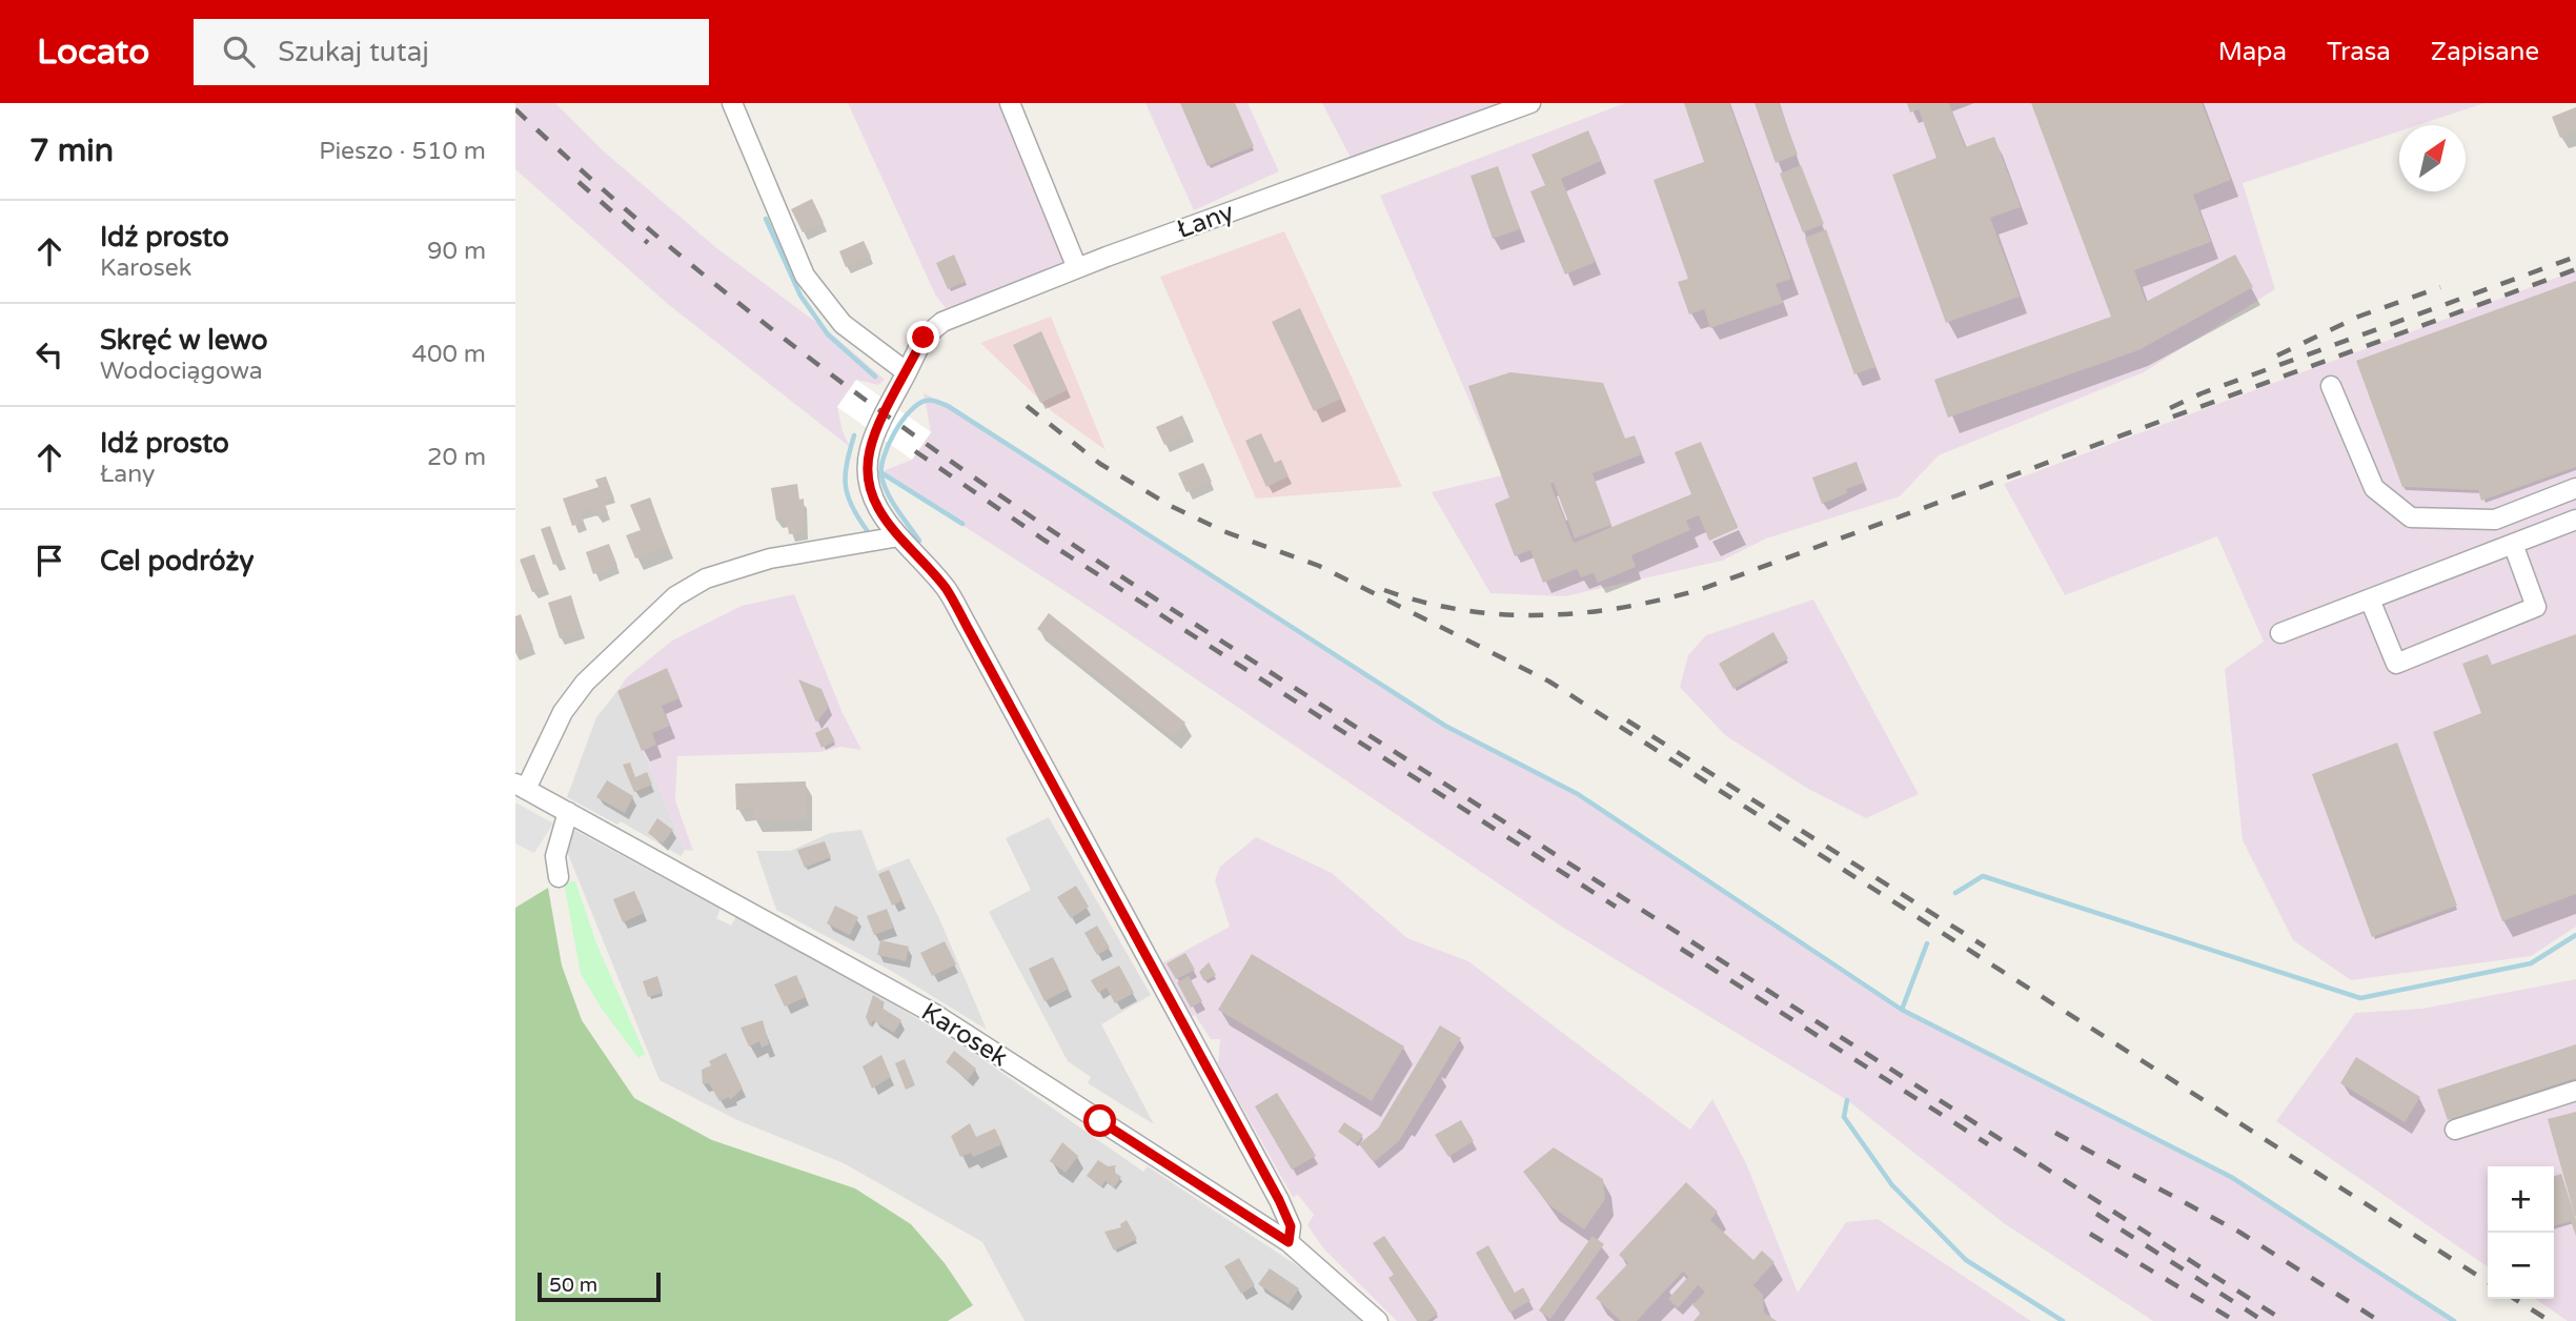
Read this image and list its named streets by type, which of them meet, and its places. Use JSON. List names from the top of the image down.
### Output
{
  "streets": {
    "street": ["Łany", "Karosek"]
  },
  "crossings": [
    ["Łany", "Karosek"]
  ],
  "scale_bar": "50 m",
  "north": "top right",
  "page": {
    "header": "Locato",
    "search": "Szukaj tutaj",
    "nav": ["Mapa", "Trasa", "Zapisane"],
    "heading": ["7 min", "Pieszo · 510 m"],
    "list": [
      ["Idź prosto", "Karosek", "90 m"],
      ["Skręć w lewo", "Wodociągowa", "400 m"],
      ["Idź prosto", "Łany", "20 m"],
      "Cel podróży"
    ],
    "map_buttons": ["+", "−"],
    "scale": "50 m"
  }
}
